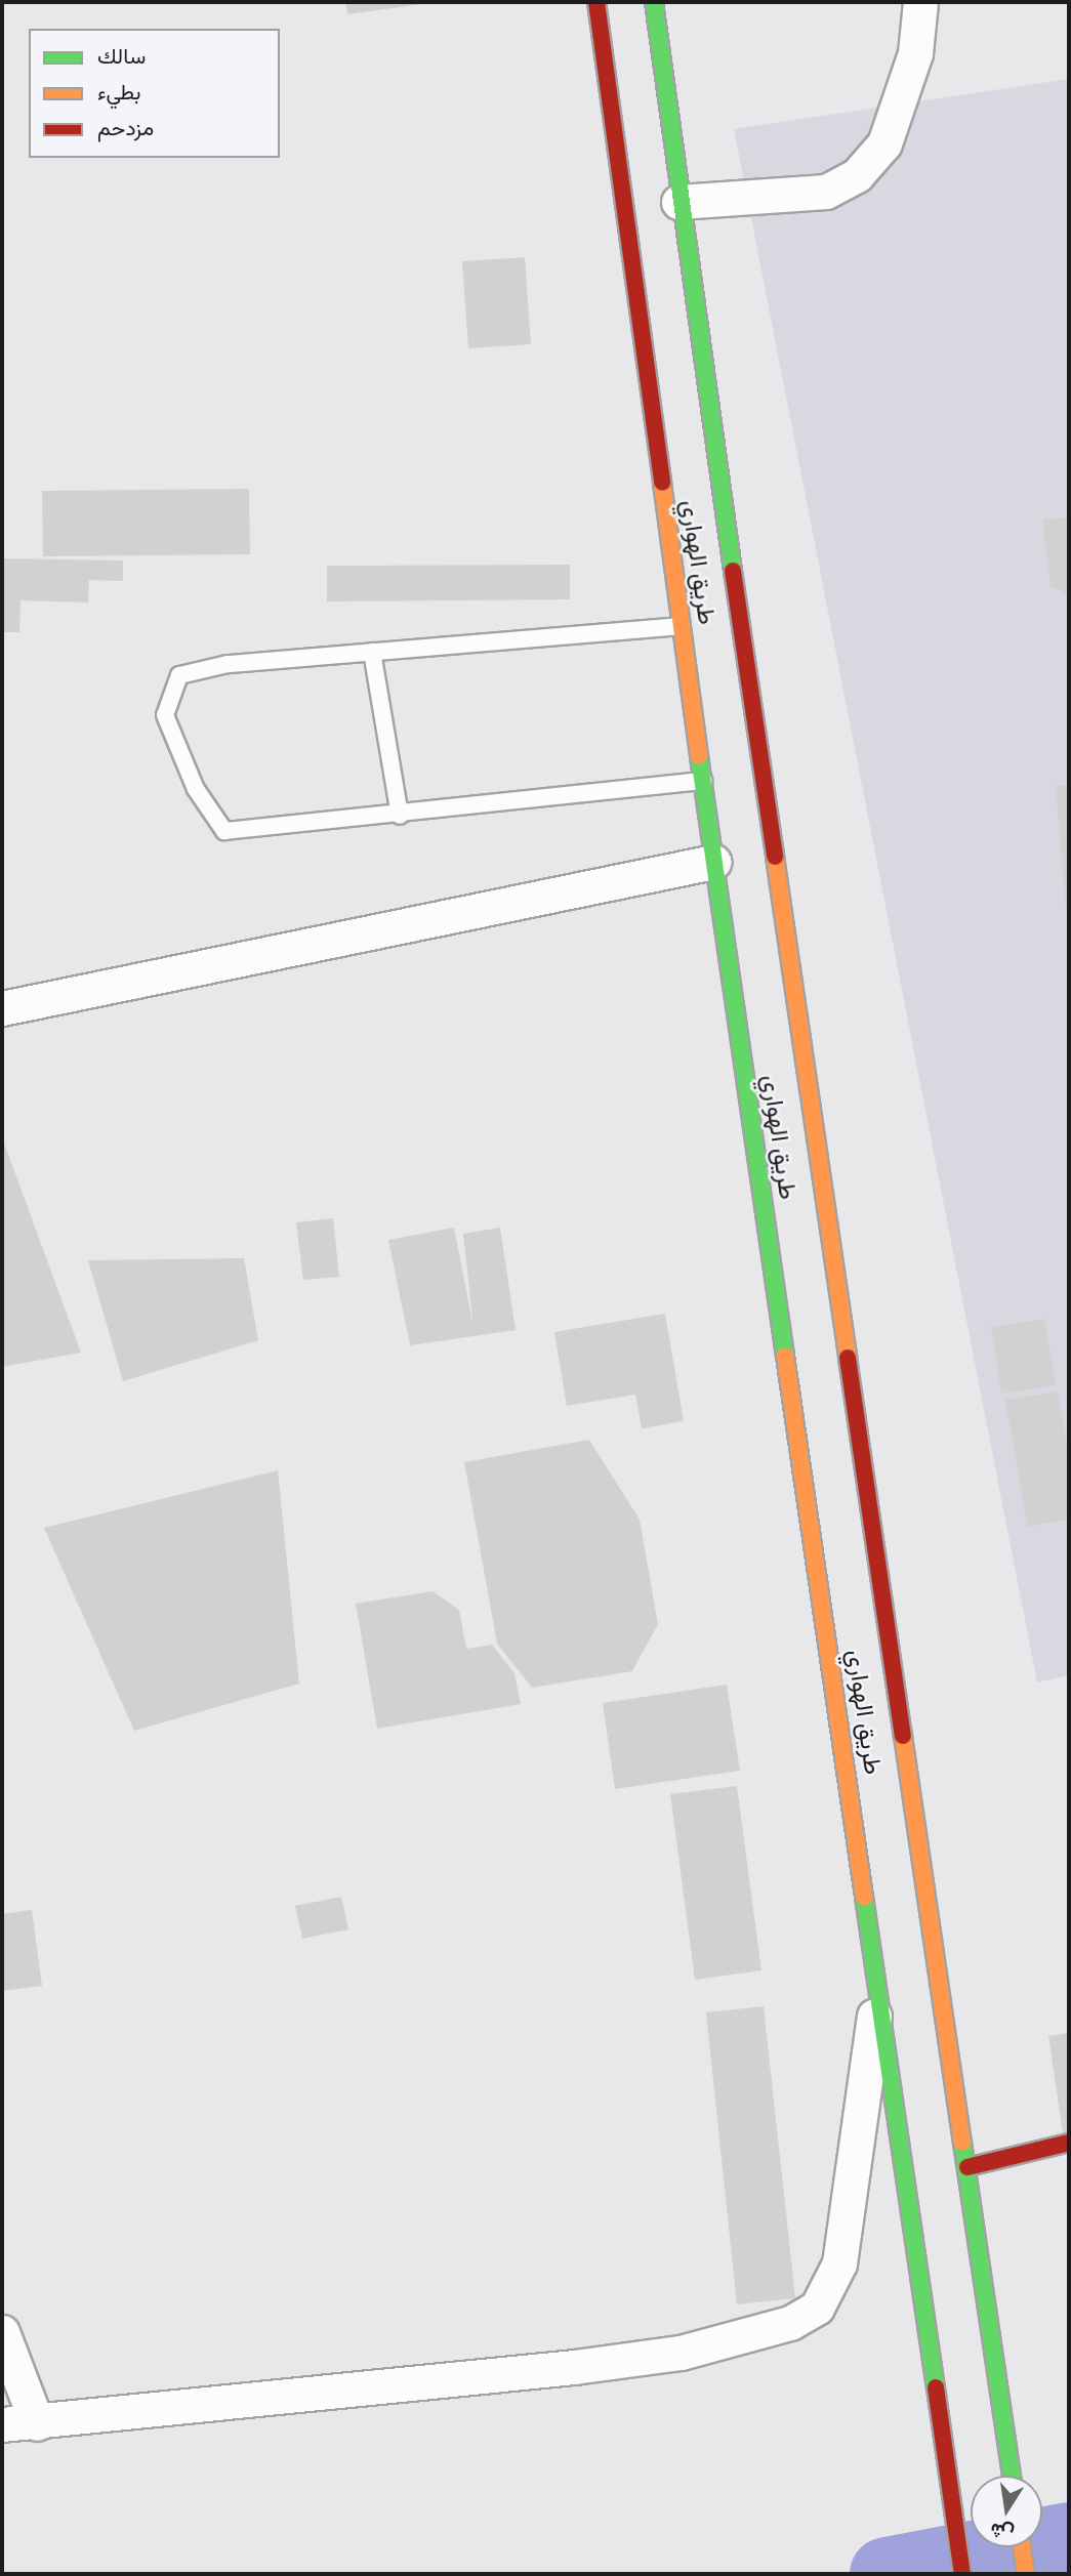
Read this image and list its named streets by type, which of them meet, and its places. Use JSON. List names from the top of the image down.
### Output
{
  "streets": {
    "main road": ["طريق الهواري"]
  },
  "legend": ["سالك", "بطيء", "مزدحم"],
  "north": "bottom"
}
